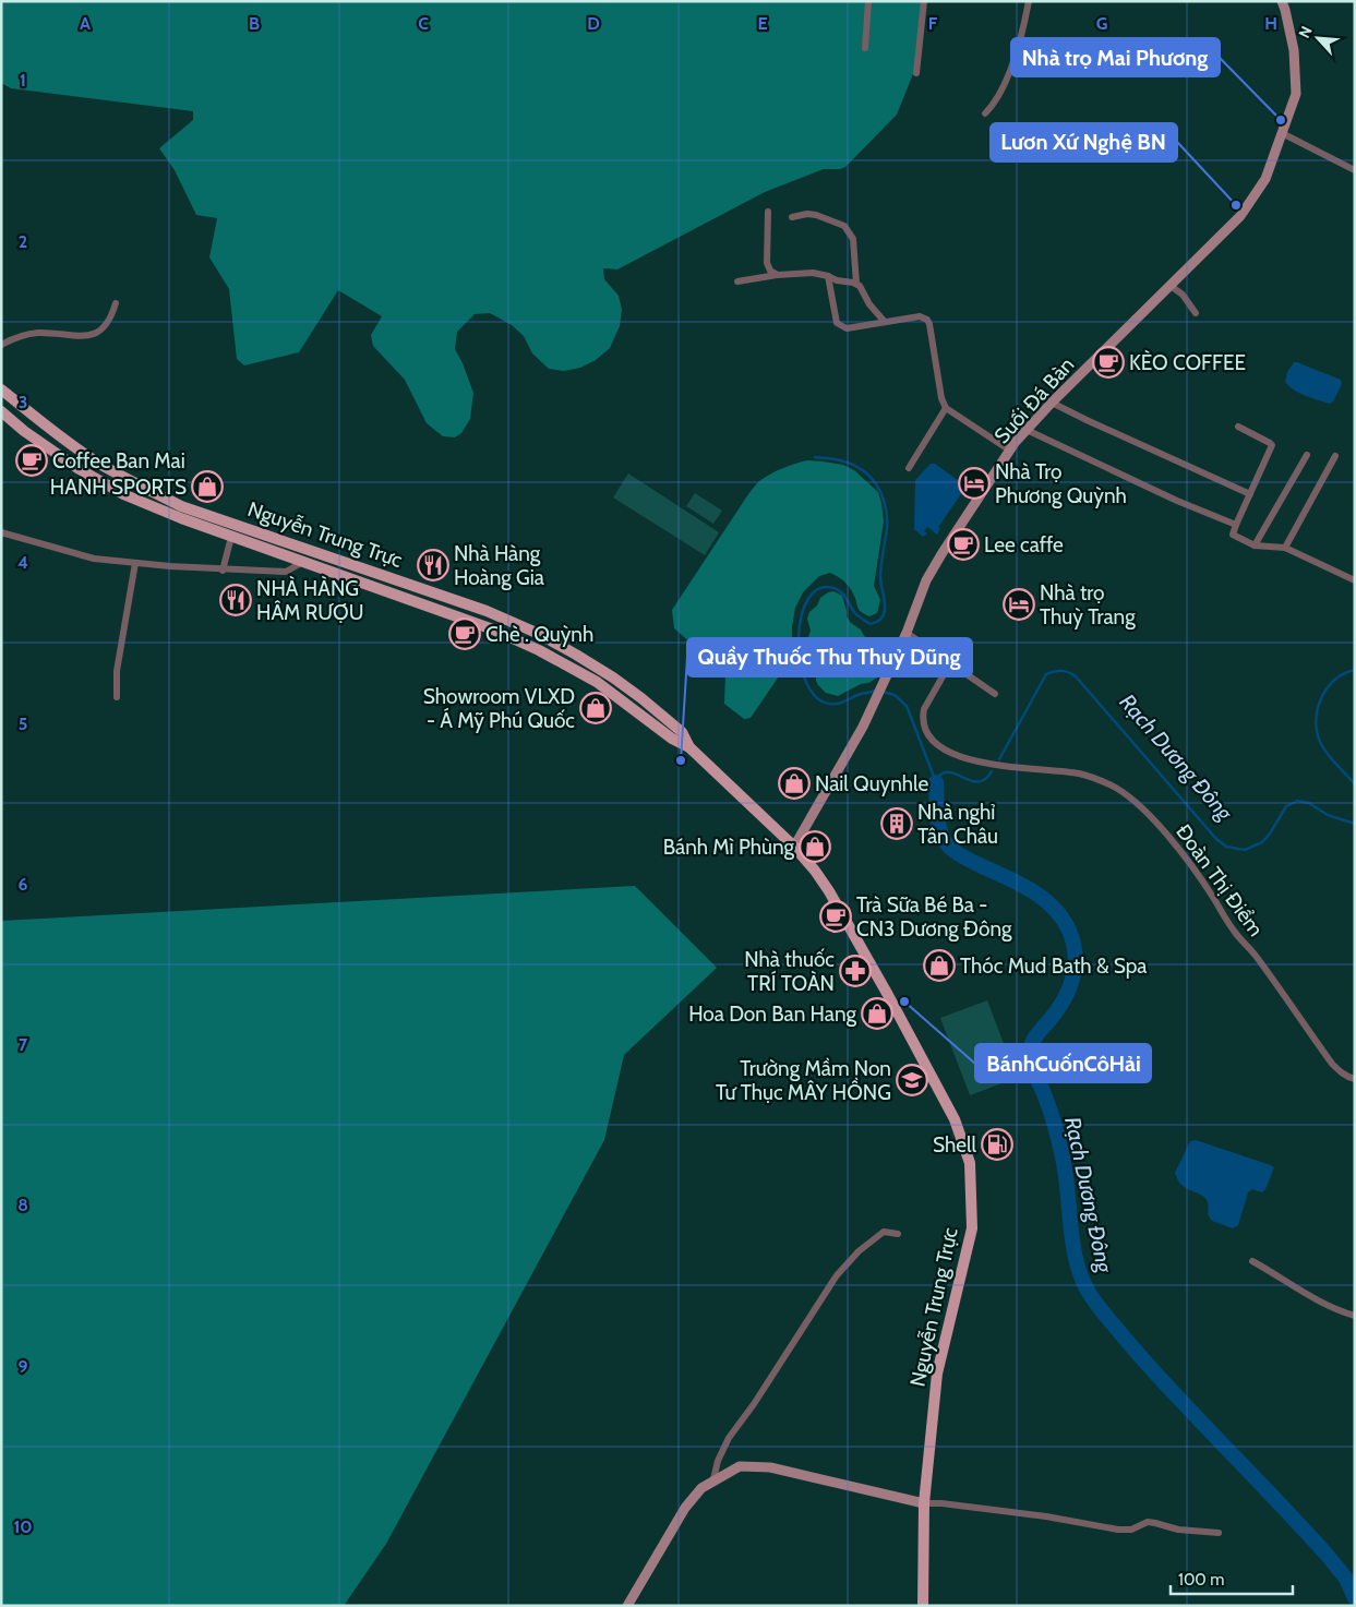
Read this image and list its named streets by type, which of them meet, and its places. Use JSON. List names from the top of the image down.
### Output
{
  "streets": {
    "main road": ["Nguyễn Trung Trực"],
    "street": ["Suối Đá Bàn", "Đoàn Thị Điểm"]
  },
  "crossings": [
    ["Suối Đá Bàn", "Nguyễn Trung Trực"]
  ],
  "water": ["Rạch Dương Đông"],
  "places": {
    "other": [
      "Nhà trọ Mai Phương",
      "Lươn Xứ Nghệ BN",
      "Quầy Thuốc Thu Thuỷ Dũng",
      "BánhCuốnCôHải"
    ],
    "cafe": [
      "KÈO COFFEE",
      "Coffee Ban Mai",
      "Lee caffe",
      "Chè . Quỳnh",
      "Trà Sữa Bé Ba - CN3 Dương Đông"
    ],
    "hotel": ["Nhà Trọ Phương Quỳnh", "Nhà trọ Thuỳ Trang"],
    "shop": [
      "HANH SPORTS",
      "Showroom VLXD - Á Mỹ Phú Quốc",
      "Nail Quynhle",
      "Bánh Mì Phùng",
      "Thóc Mud Bath & Spa",
      "Hoa Don Ban Hang"
    ],
    "restaurant": ["Nhà Hàng Hoàng Gia", "NHÀ HÀNG HÂM RƯỢU"],
    "building": ["Nhà nghỉ Tân Châu"],
    "pharmacy": ["Nhà thuốc TRÍ TOÀN"],
    "school or university": ["Trường Mầm Non Tư Thục MÂY HỒNG"],
    "fuel station": ["Shell"]
  },
  "scale_bar": "100 m",
  "north": "top left",
  "grid": {
    "columns": [
      "A",
      "B",
      "C",
      "D",
      "E",
      "F",
      "G",
      "H"
    ],
    "rows": [
      "1",
      "2",
      "3",
      "4",
      "5",
      "6",
      "7",
      "8",
      "9",
      "10"
    ]
  }
}
